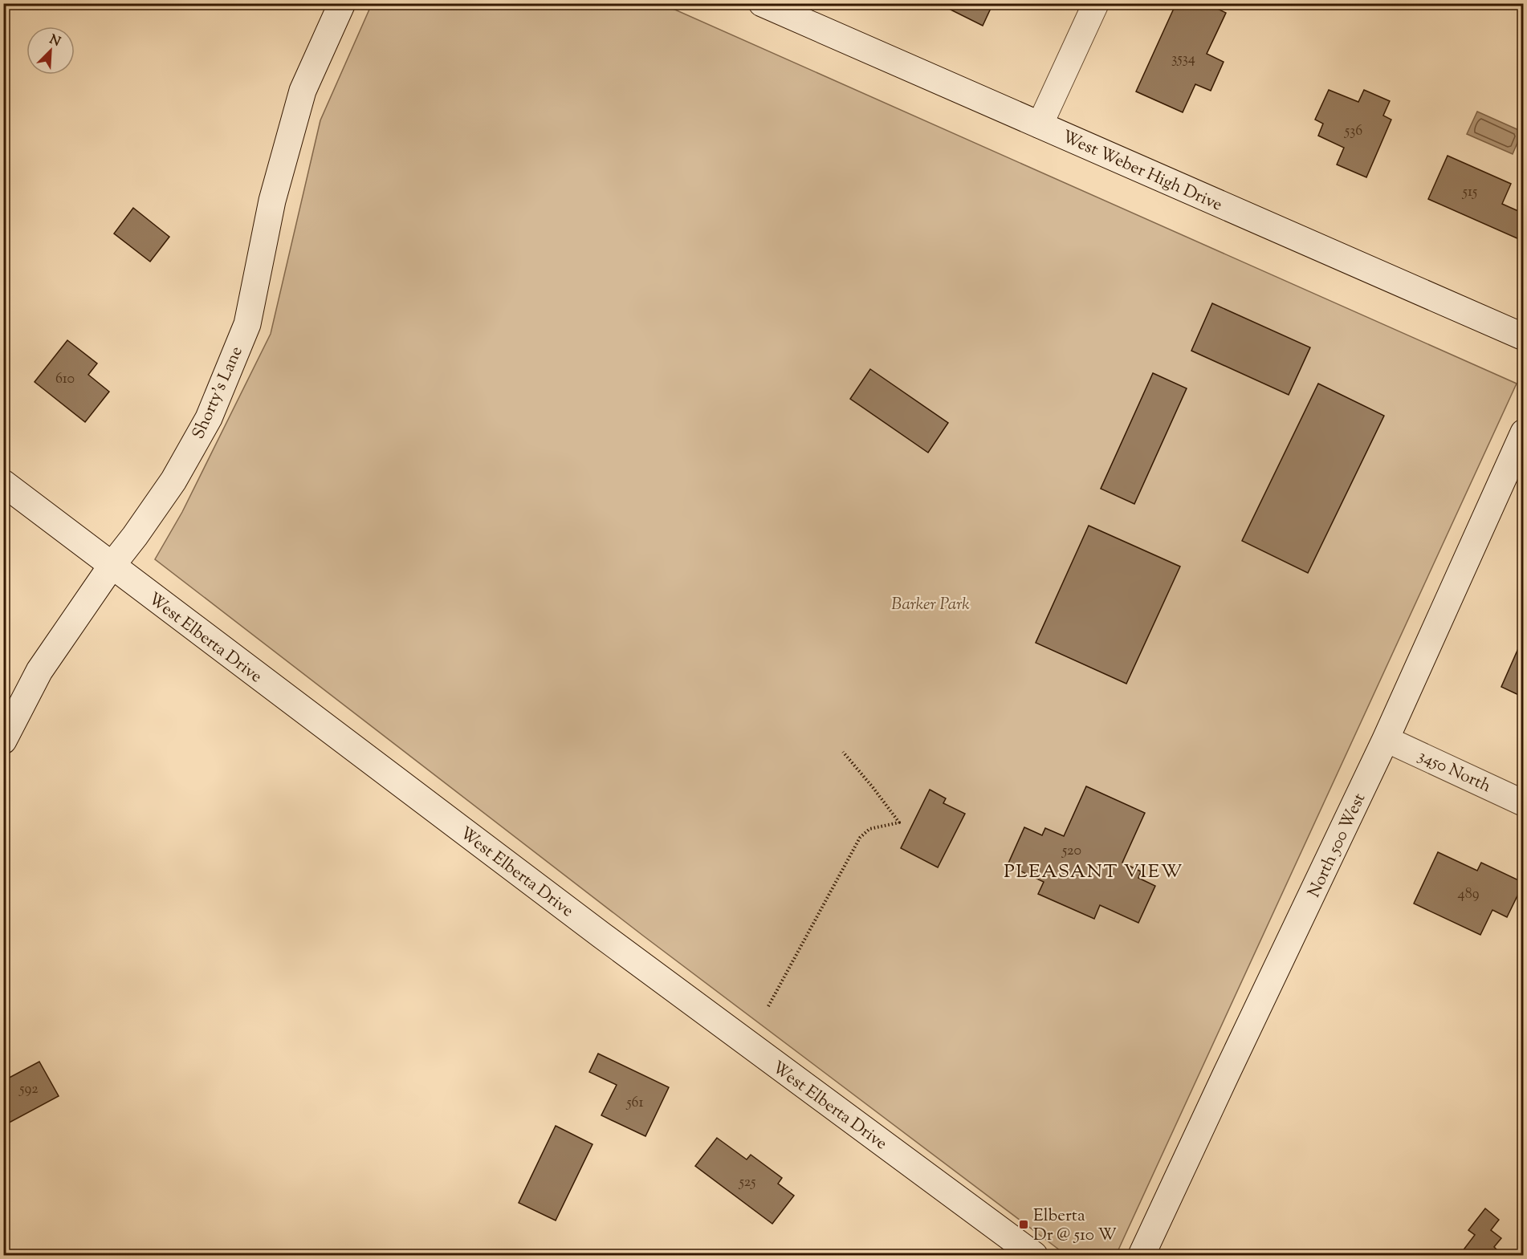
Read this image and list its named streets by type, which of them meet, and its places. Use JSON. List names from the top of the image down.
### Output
{
  "streets": {
    "street": [
      "West Weber High Drive",
      "Shorty's Lane",
      "West Elberta Drive",
      "3450 North",
      "North 500 West"
    ]
  },
  "crossings": [
    ["Shorty's Lane", "West Elberta Drive"],
    ["3450 North", "North 500 West"]
  ],
  "districts": ["PLEASANT VIEW"],
  "parks": ["Barker Park"],
  "places": {
    "transit": ["Elberta Dr @ 510 W"]
  },
  "house_numbers": [
    "3534",
    "536",
    "515",
    "610",
    "520",
    "489",
    "592",
    "561",
    "525"
  ],
  "north": "top right"
}
